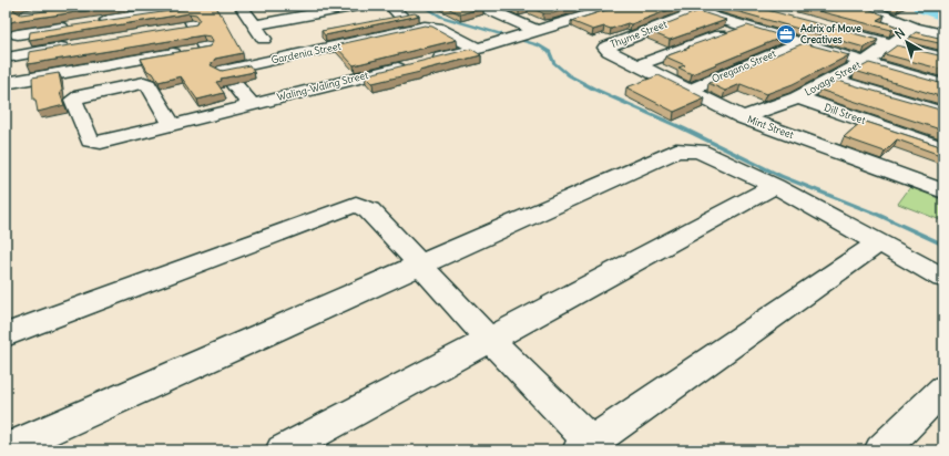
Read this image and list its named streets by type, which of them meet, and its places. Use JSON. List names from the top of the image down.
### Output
{
  "streets": {
    "street": [
      "Thyme Street",
      "Gardenia Street",
      "Oregano Street",
      "Lovage Street",
      "Waling-Waling Street",
      "Dill Street",
      "Mint Street"
    ]
  },
  "crossings": [
    ["Thyme Street", "Mint Street"],
    ["Oregano Street", "Mint Street"],
    ["Lovage Street", "Dill Street"],
    ["Lovage Street", "Mint Street"]
  ],
  "places": {
    "office": ["Adrix of Move Creatives"]
  },
  "north": "top left"
}
